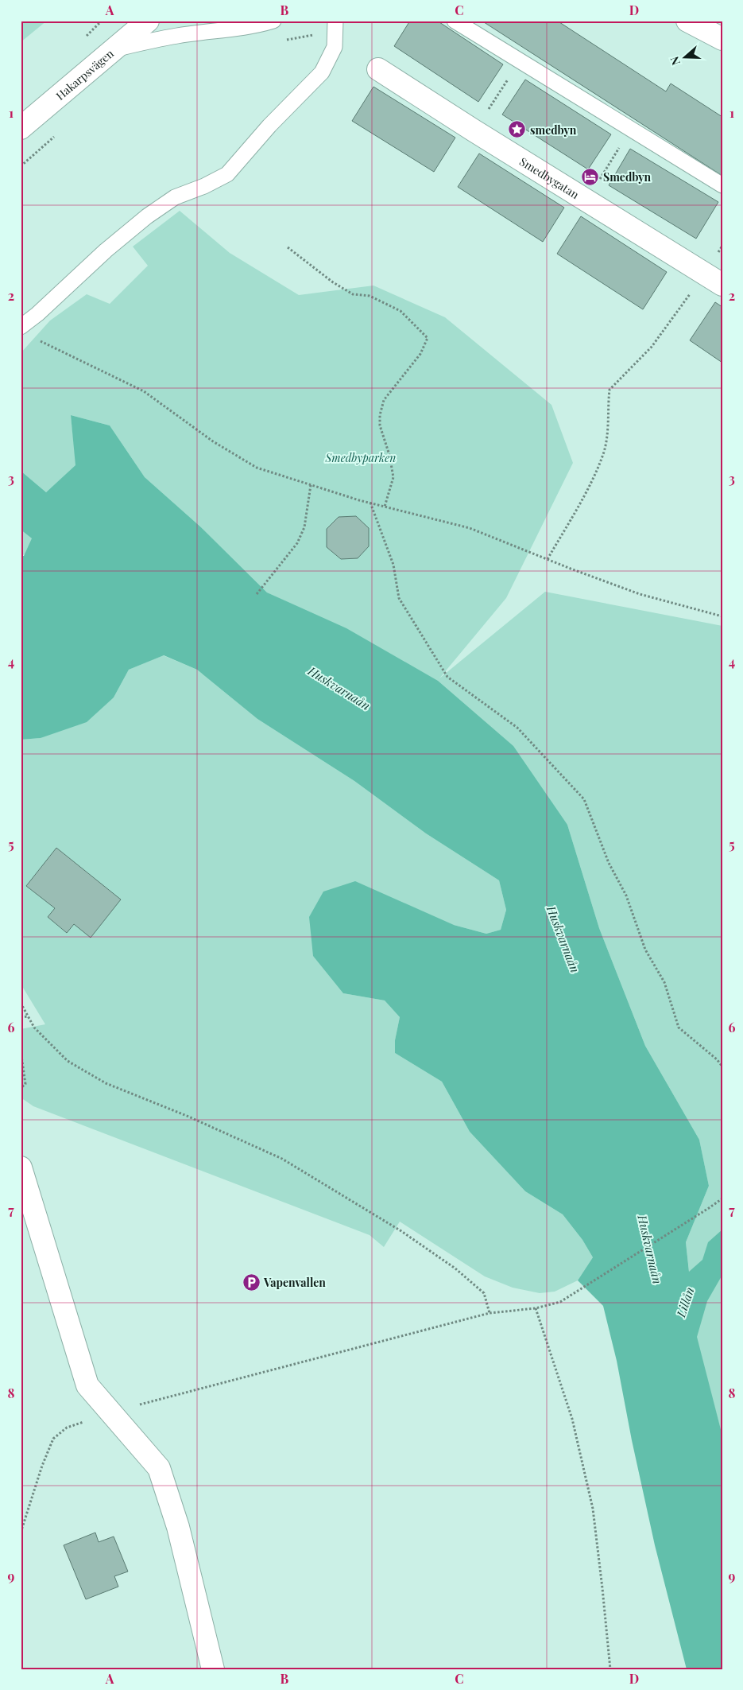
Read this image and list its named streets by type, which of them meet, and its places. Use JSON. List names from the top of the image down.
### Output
{
  "streets": {
    "street": ["Hakarpsvägen", "Smedbygatan"]
  },
  "water": ["Huskvarnaån", "Lillån"],
  "parks": ["Smedbyparken"],
  "places": {
    "place": ["smedbyn"],
    "hotel": ["Smedbyn"],
    "parking": ["Vapenvallen"]
  },
  "north": "left",
  "grid": {
    "columns": [
      "A",
      "B",
      "C",
      "D"
    ],
    "rows": [
      "1",
      "2",
      "3",
      "4",
      "5",
      "6",
      "7",
      "8",
      "9"
    ]
  }
}
